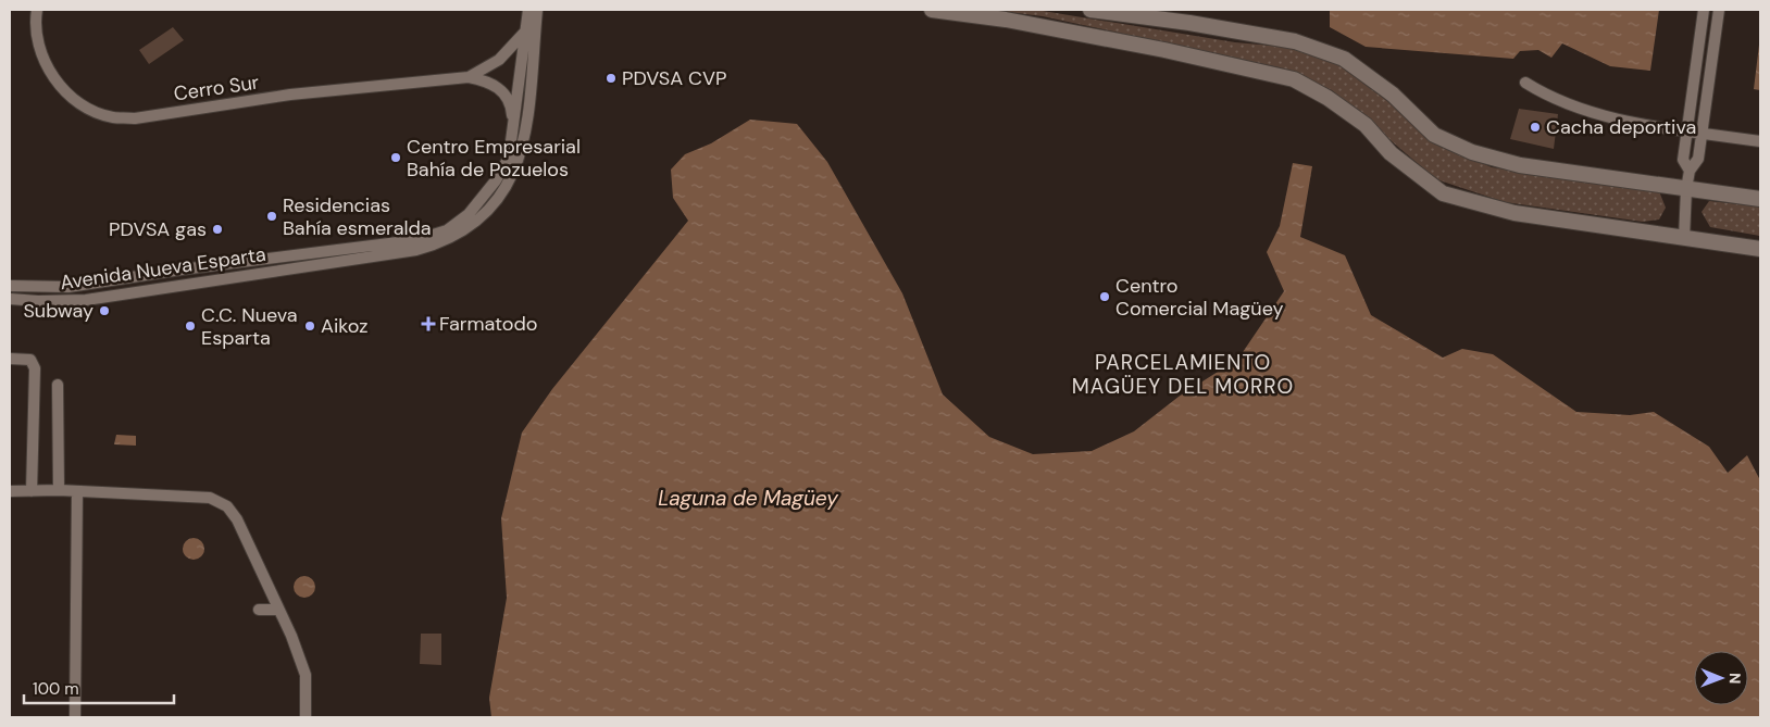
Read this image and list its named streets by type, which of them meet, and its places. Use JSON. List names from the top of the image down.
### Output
{
  "streets": {
    "street": ["Cerro Sur", "Avenida Nueva Esparta"]
  },
  "crossings": [
    ["Cerro Sur", "Avenida Nueva Esparta"]
  ],
  "districts": ["PARCELAMIENTO MAGÜEY DEL MORRO"],
  "water": ["Laguna de Magüey"],
  "places": {
    "other": [
      "PDVSA CVP",
      "Cacha deportiva",
      "Centro Empresarial Bahía de Pozuelos",
      "Residencias Bahía esmeralda",
      "PDVSA gas",
      "Centro Comercial Magüey",
      "Subway",
      "C.C. Nueva Esparta",
      "Aikoz"
    ],
    "health": ["Farmatodo"]
  },
  "scale_bar": "100 m",
  "north": "right"
}
